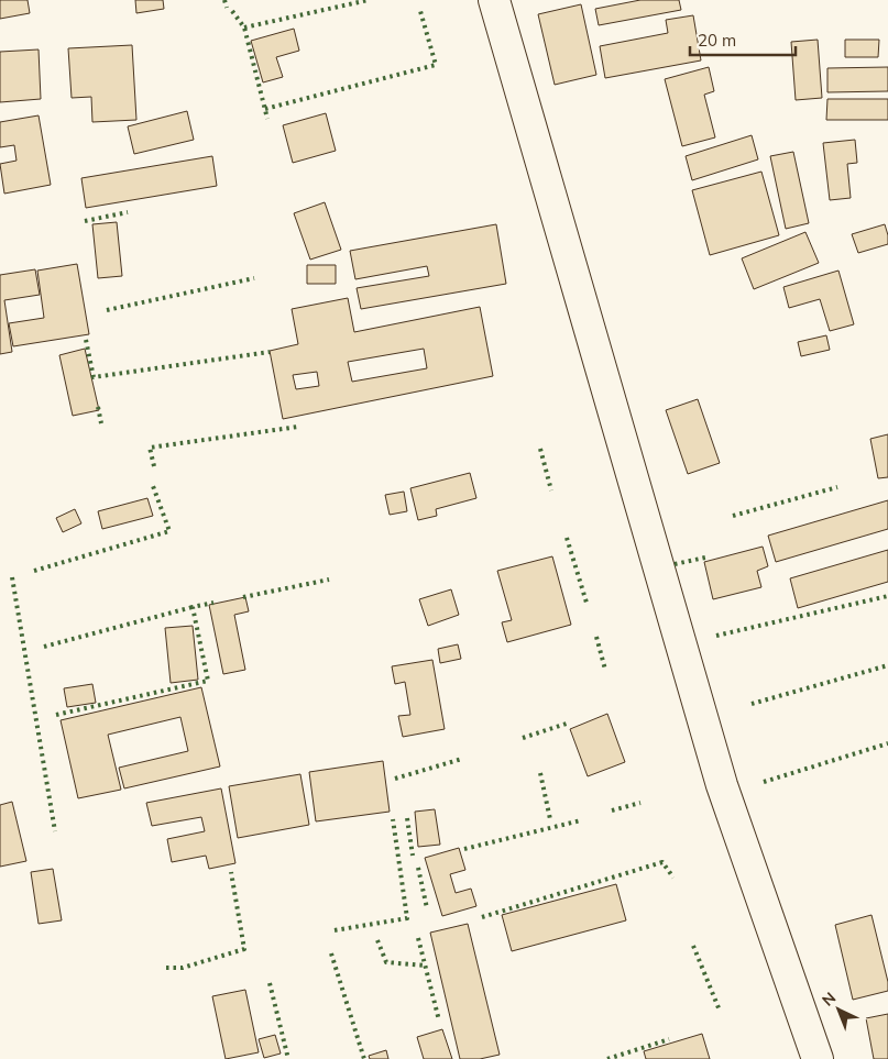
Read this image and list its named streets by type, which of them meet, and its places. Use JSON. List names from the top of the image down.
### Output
{
  "scale_bar": "20 m",
  "north": "top left"
}
